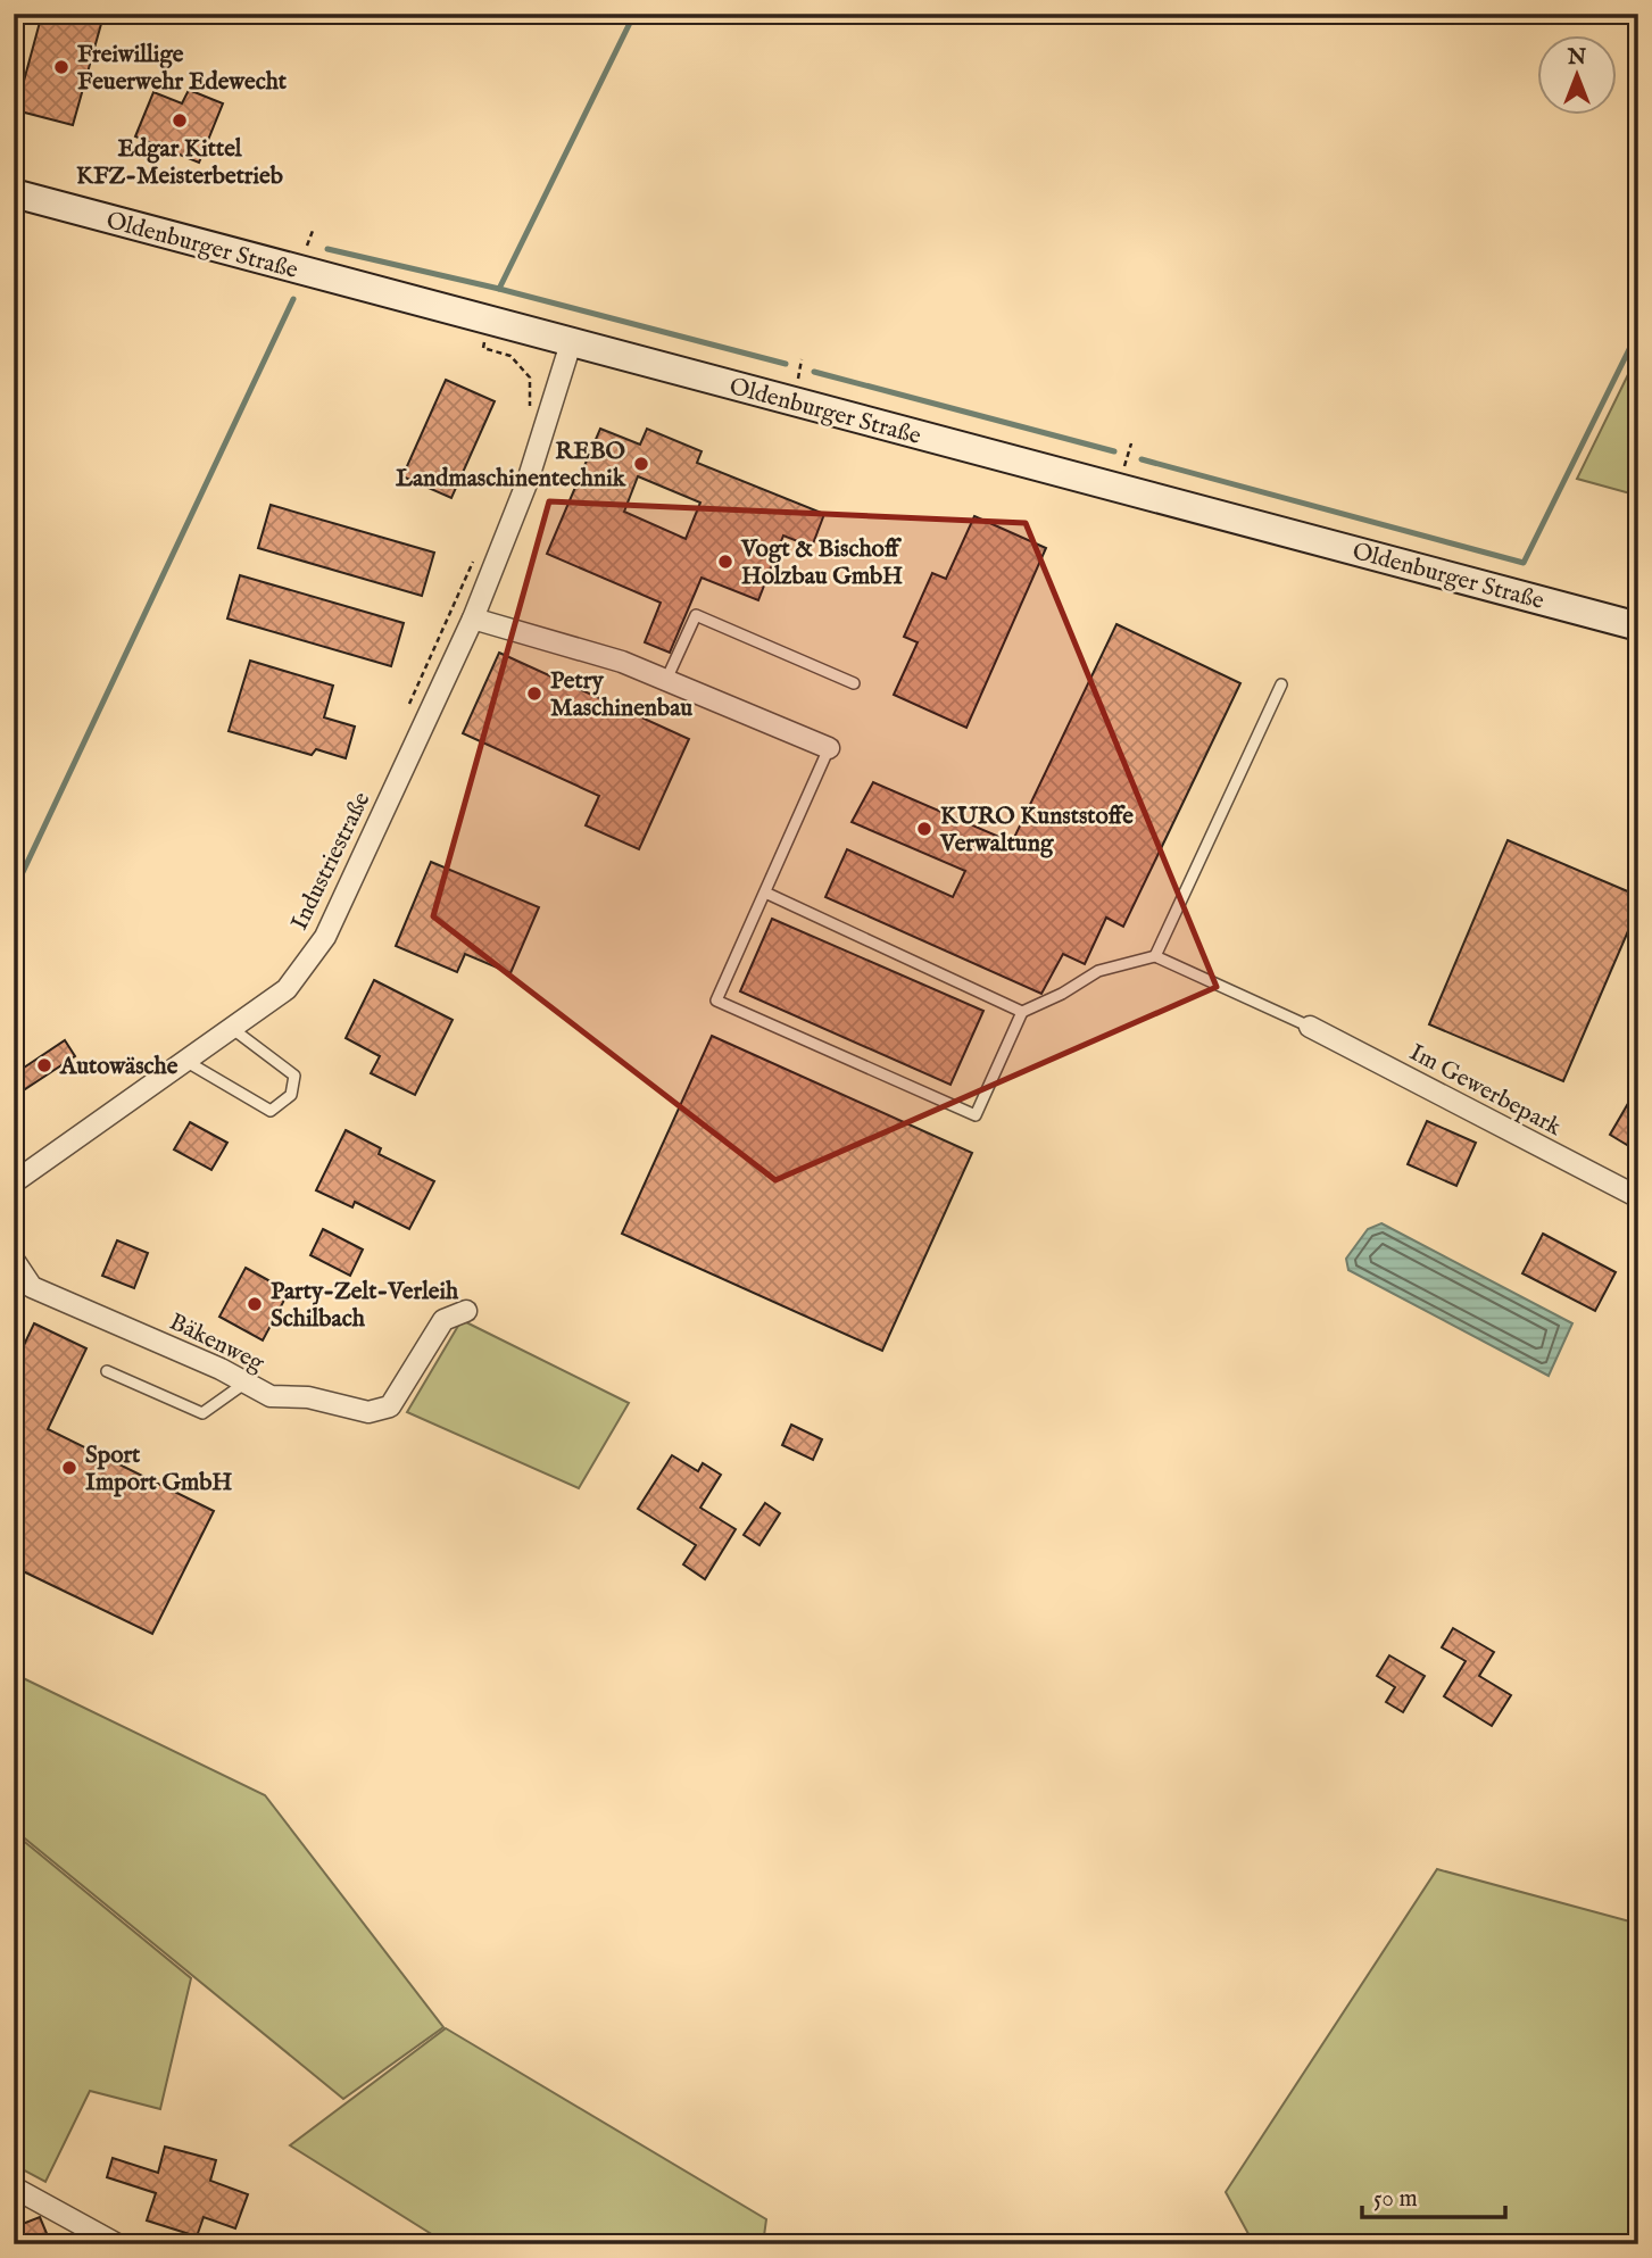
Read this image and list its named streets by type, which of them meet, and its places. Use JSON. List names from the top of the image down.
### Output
{
  "streets": {
    "main road": ["Oldenburger Straße"],
    "street": ["Industriestraße", "Im Gewerbepark", "Bäkenweg"]
  },
  "crossings": [
    ["Oldenburger Straße", "Industriestraße"]
  ],
  "places": [
    "Freiwillige Feuerwehr Edewecht",
    "Edgar Kittel KFZ-Meisterbetrieb",
    "REBO Landmaschinentechnik",
    "Vogt & Bischoff Holzbau GmbH",
    "Petry Maschinenbau",
    "KURO Kunststoffe Verwaltung",
    "Autowäsche",
    "Party-Zelt-Verleih Schilbach",
    "Sport Import GmbH"
  ],
  "scale_bar": "50 m",
  "north": "top"
}
